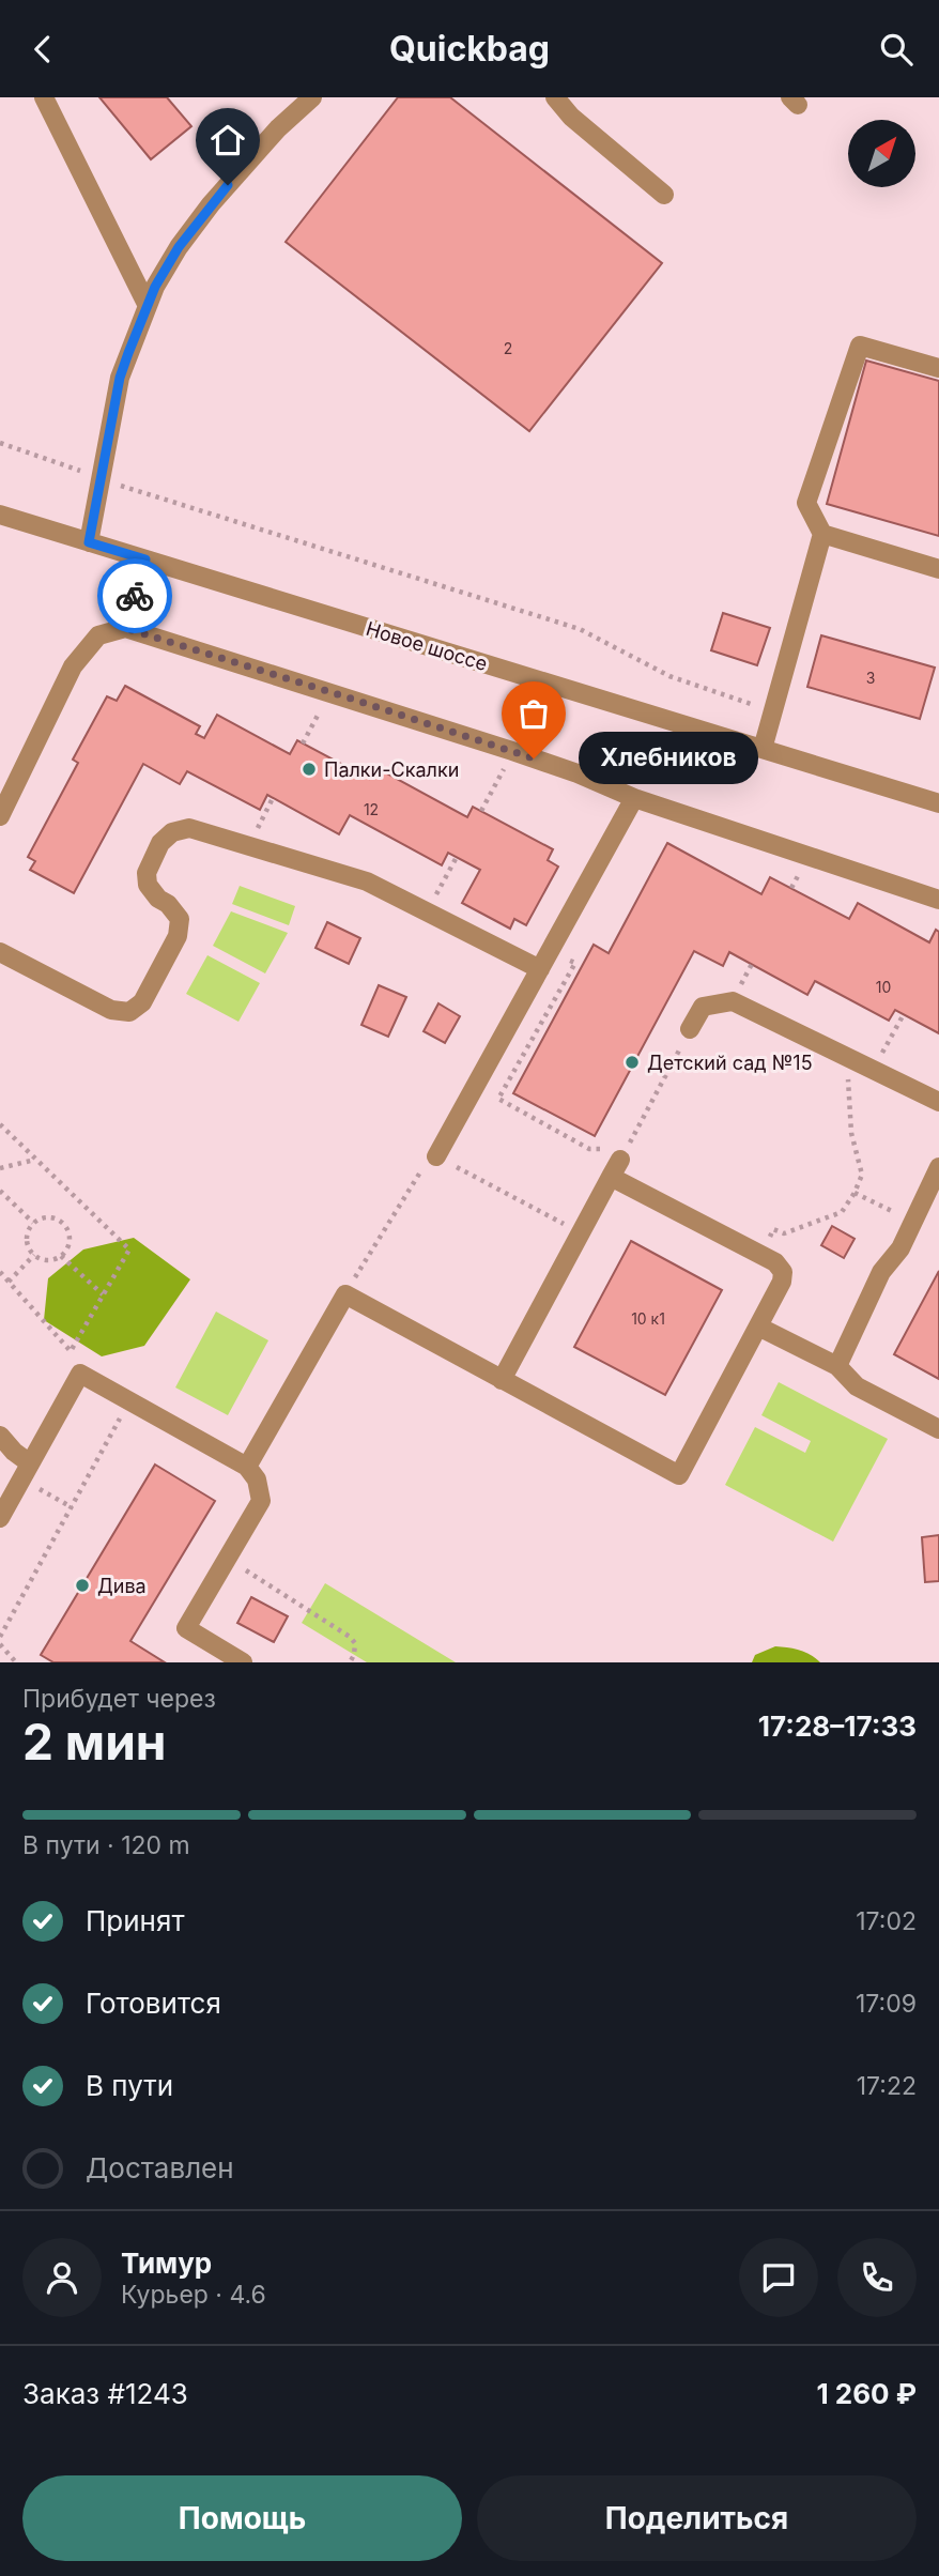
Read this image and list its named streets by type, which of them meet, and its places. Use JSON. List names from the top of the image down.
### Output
{
  "streets": {
    "street": ["Новое шоссе"]
  },
  "places": [
    "Хлебников",
    "Палки-Скалки",
    "Детский сад №15",
    "Дива"
  ],
  "house_numbers": [
    "2",
    "3",
    "12",
    "10",
    "10 к1"
  ],
  "north": "top right",
  "page": {
    "header": "Quickbag",
    "bubble": "Хлебников",
    "heading": ["2 мин", "Прибудет через", "17:28–17:33"],
    "panel": [
      "Тимур",
      "Курьер · 4.6",
      "Заказ #1243",
      "1 260 ₽"
    ],
    "bar": "В пути · 120 m",
    "list": [
      ["Принят", "17:02"],
      ["Готовится", "17:09"],
      ["В пути", "17:22"],
      "Доставлен"
    ],
    "buttons": ["Помощь", "Поделиться"]
  }
}
